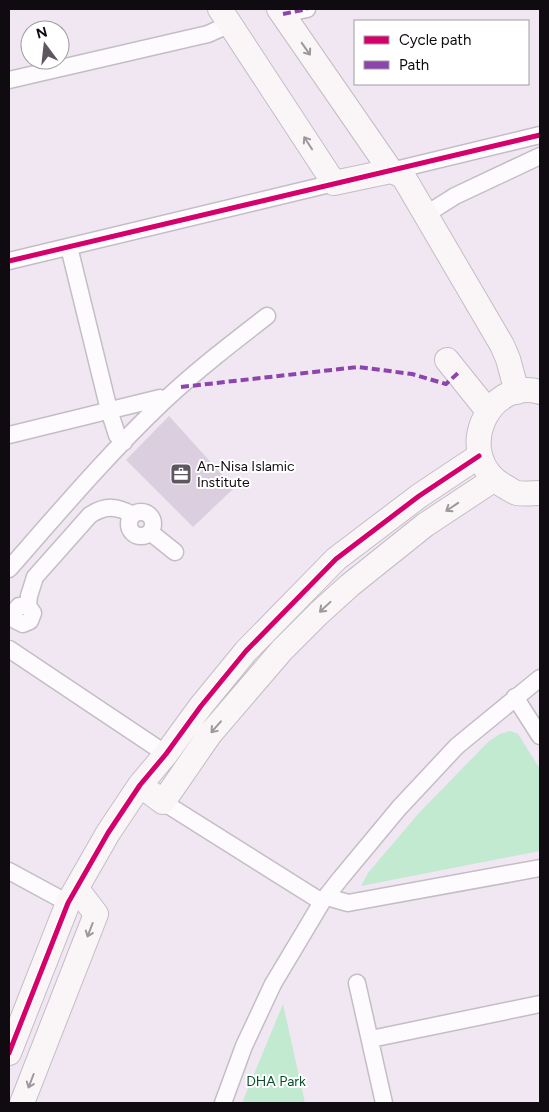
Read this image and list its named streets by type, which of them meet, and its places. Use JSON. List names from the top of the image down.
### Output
{
  "parks": ["DHA Park"],
  "places": {
    "office": ["An-Nisa Islamic Institute"]
  },
  "legend": ["Cycle path", "Path"],
  "north": "top"
}
